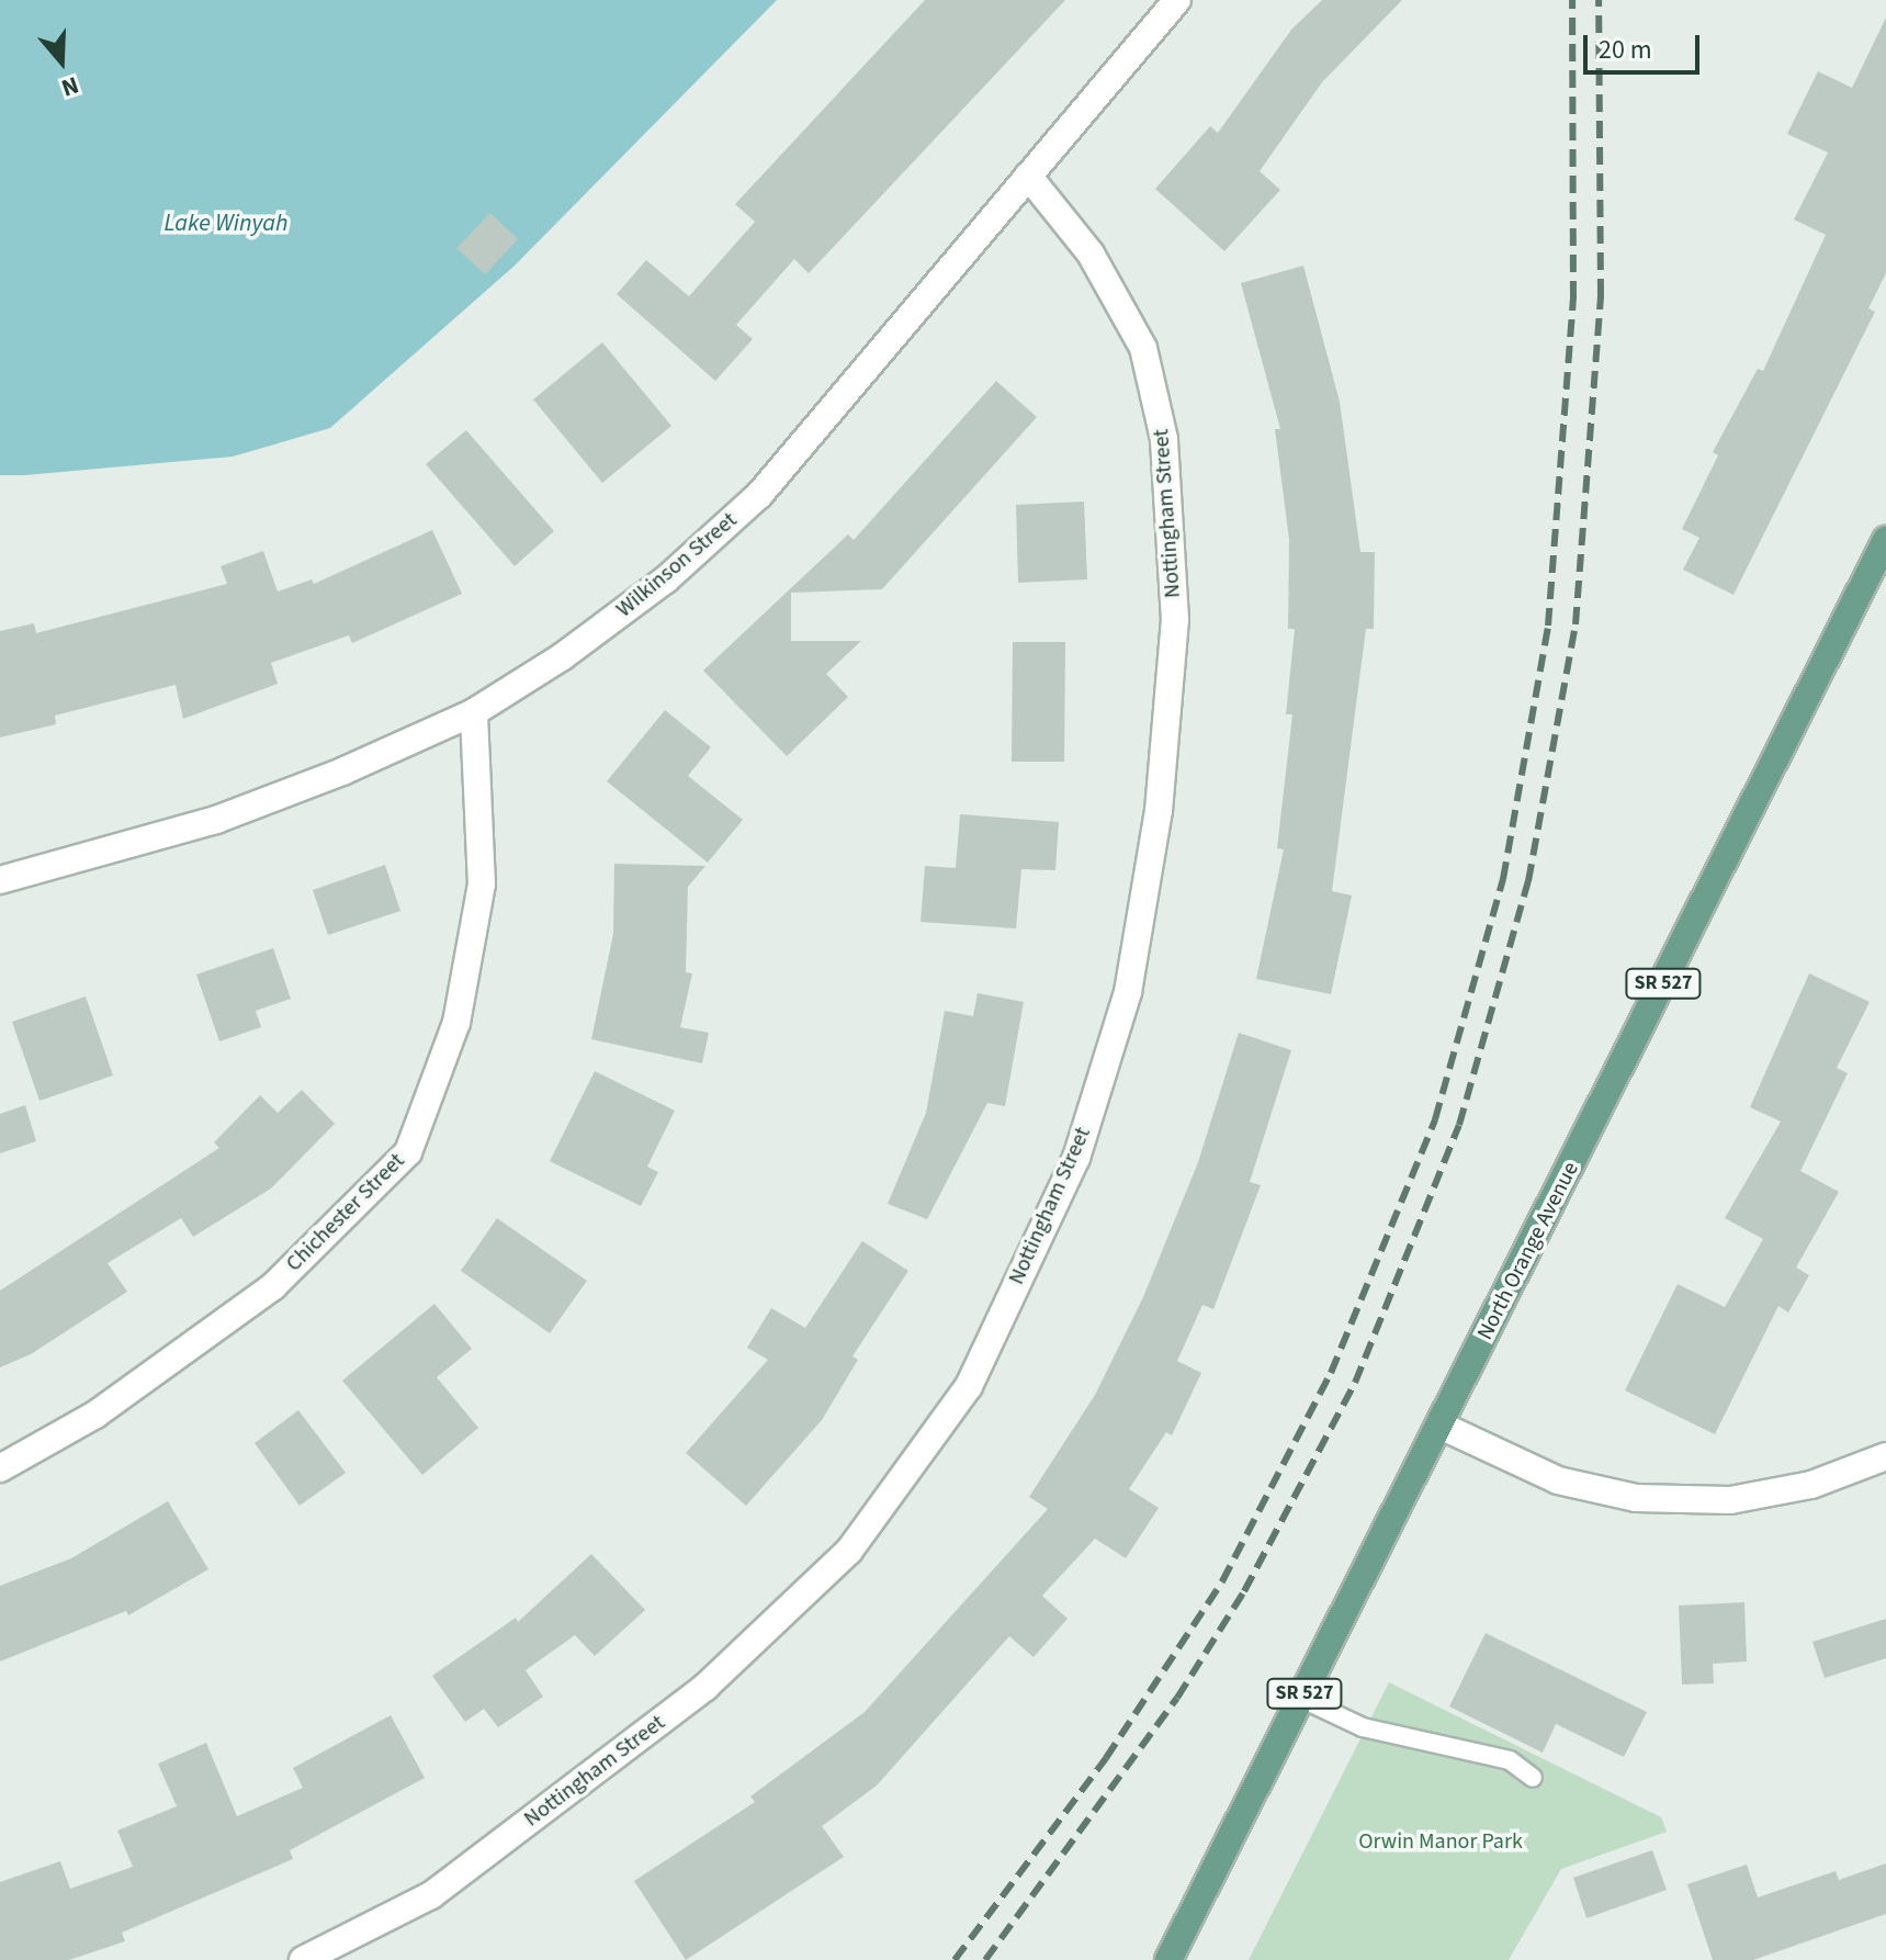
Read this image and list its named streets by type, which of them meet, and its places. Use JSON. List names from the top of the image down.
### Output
{
  "streets": {
    "main road": ["SR 527", "North Orange Avenue"],
    "street": ["Nottingham Street", "Wilkinson Street", "Chichester Street"]
  },
  "crossings": [
    ["Nottingham Street", "Wilkinson Street"],
    ["Wilkinson Street", "Chichester Street"]
  ],
  "water": ["Lake Winyah"],
  "parks": ["Orwin Manor Park"],
  "scale_bar": "20 m",
  "north": "bottom"
}
